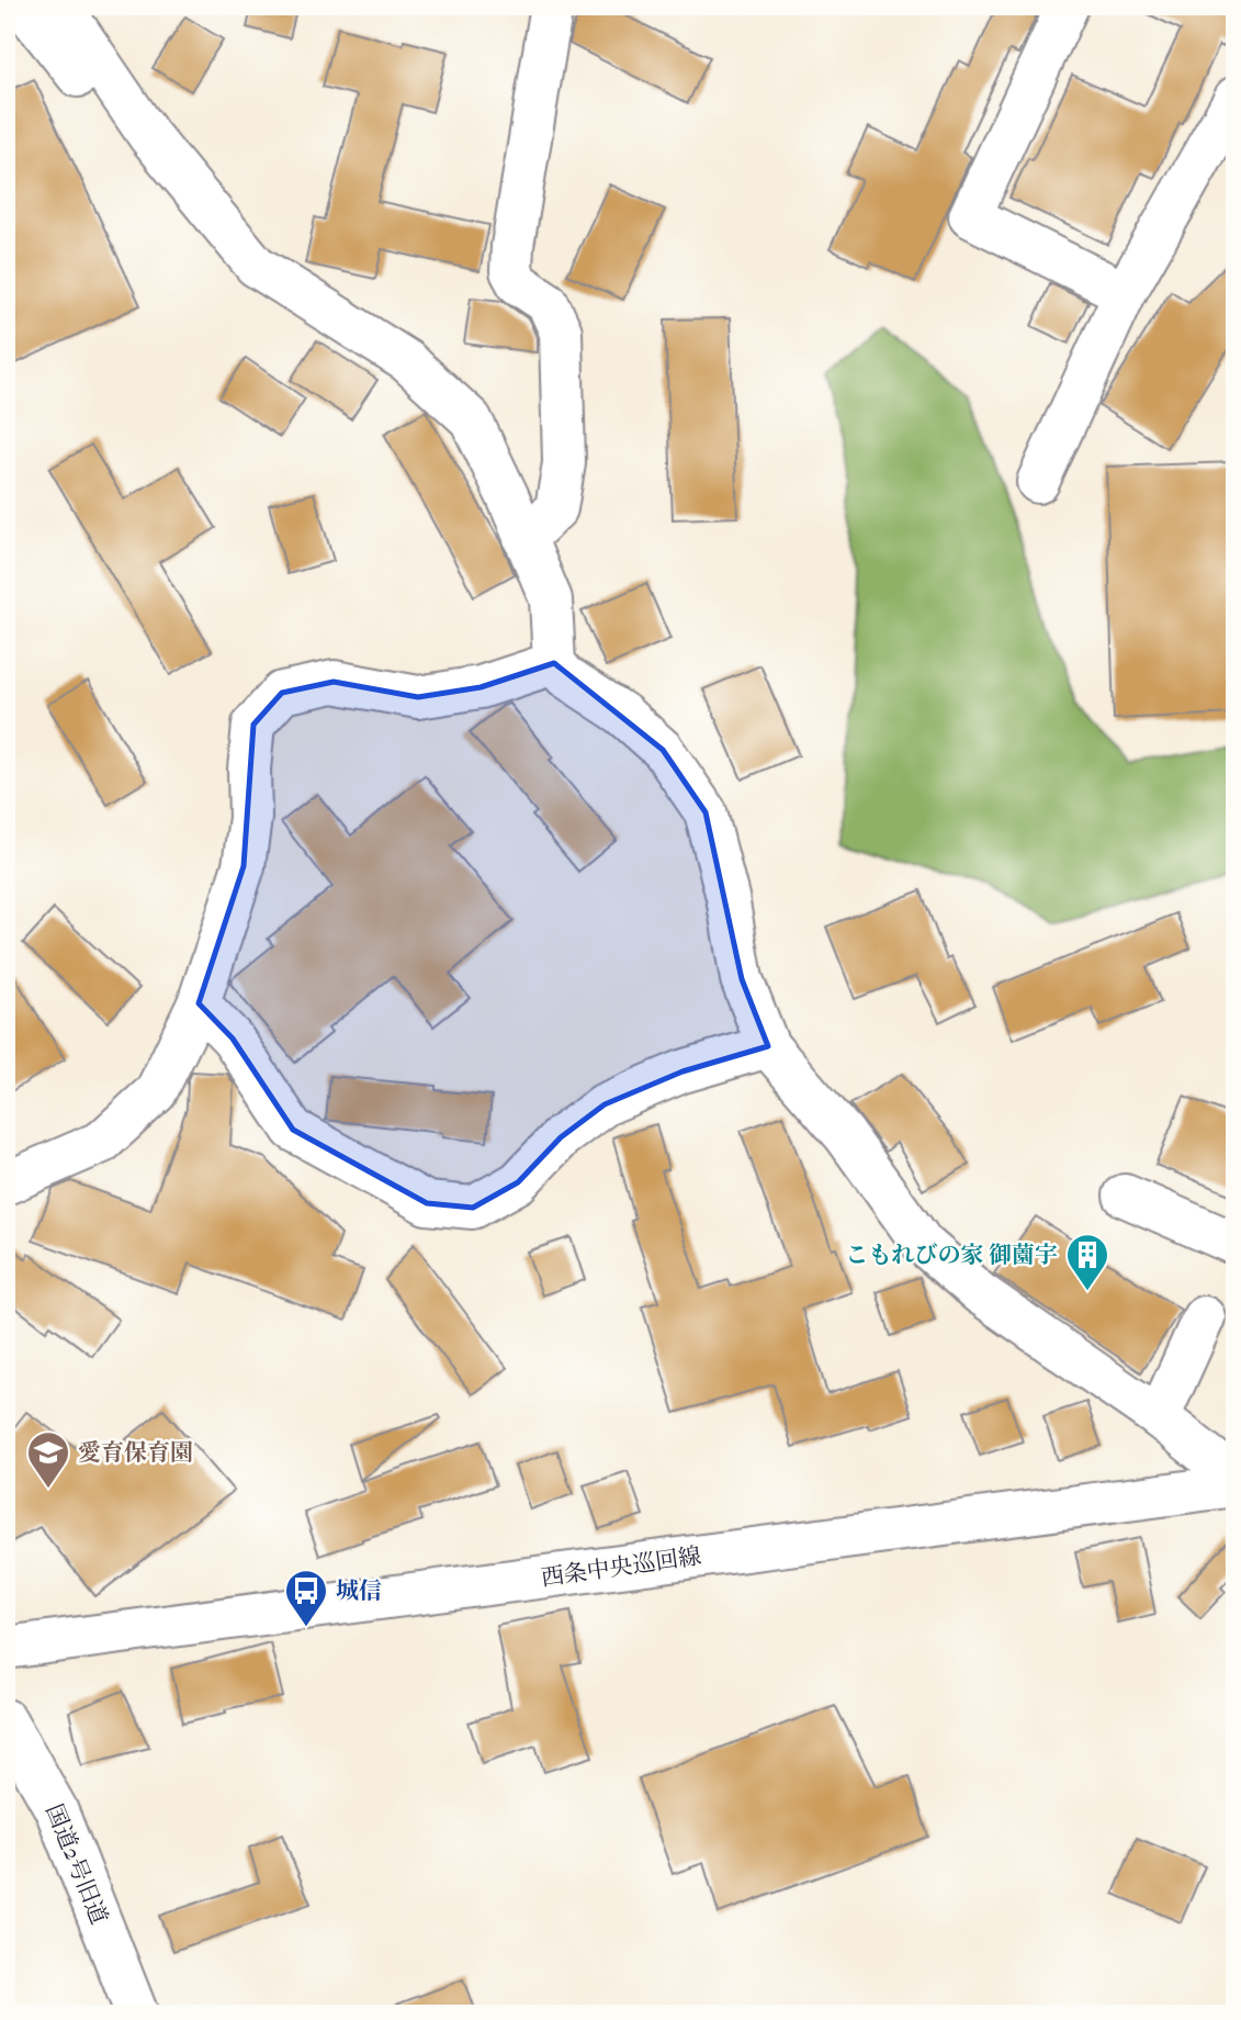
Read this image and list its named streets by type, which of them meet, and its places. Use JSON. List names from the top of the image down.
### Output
{
  "streets": {
    "street": ["西条中央巡回線", "国道2号旧道"]
  },
  "places": {
    "building": ["こもれびの家 御薗宇"],
    "school or university": ["愛育保育園"],
    "bus stop": ["城信"]
  }
}
